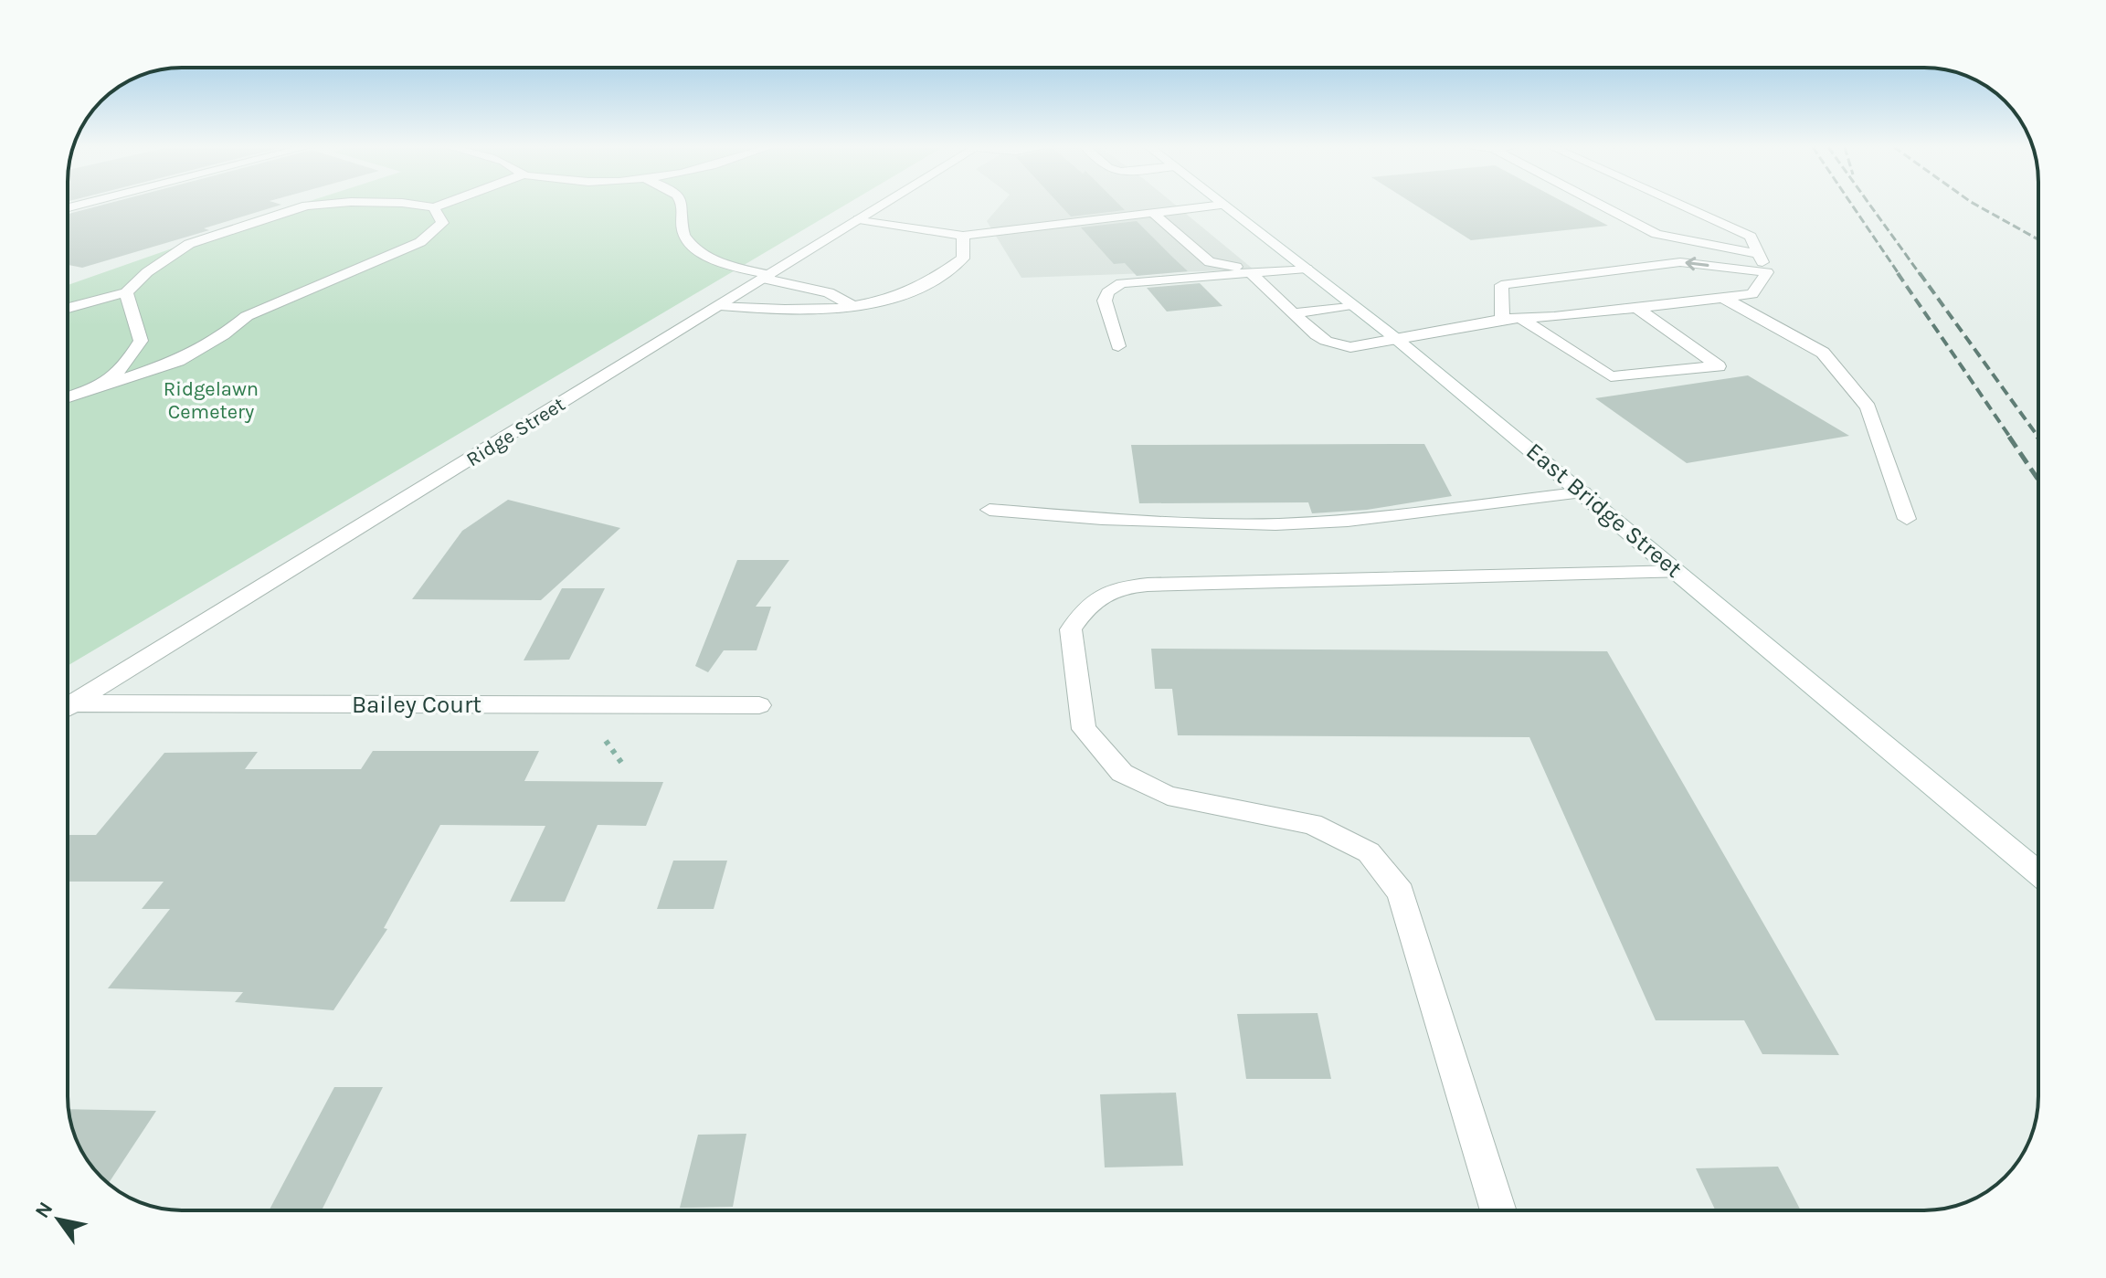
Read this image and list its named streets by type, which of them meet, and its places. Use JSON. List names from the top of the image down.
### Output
{
  "streets": {
    "street": ["Ridge Street", "East Bridge Street", "Bailey Court"]
  },
  "parks": ["Ridgelawn Cemetery"],
  "north": "top left"
}
